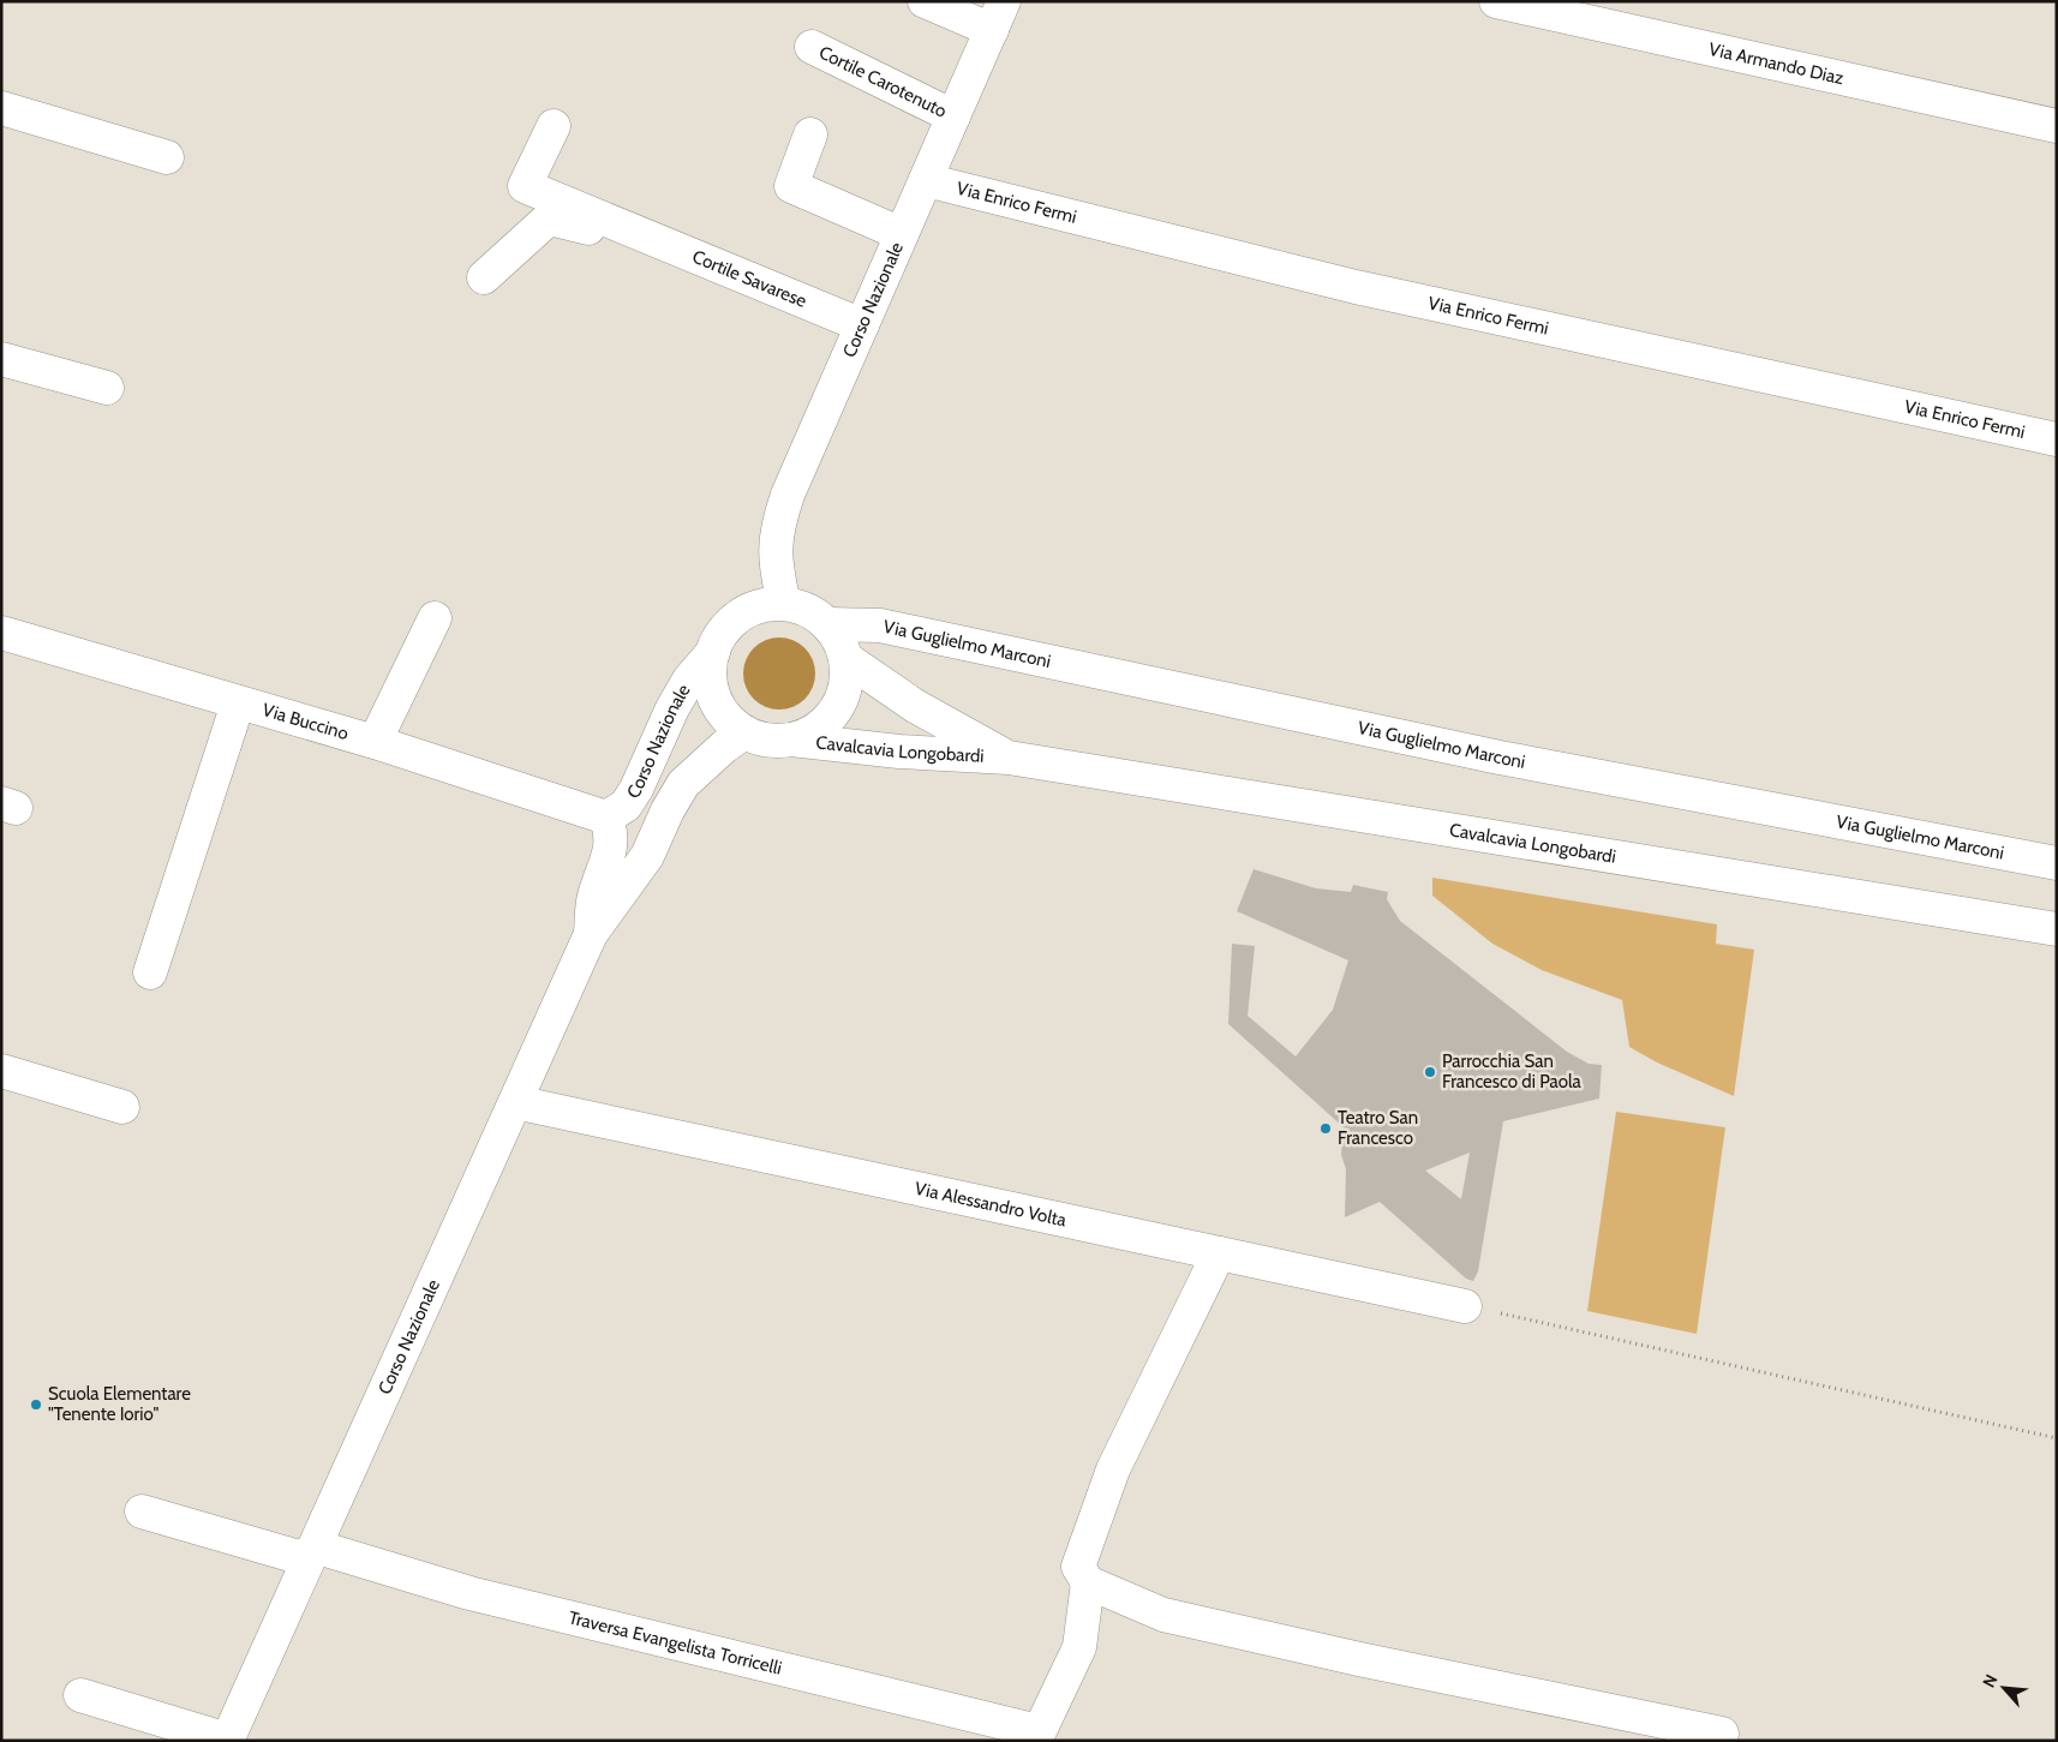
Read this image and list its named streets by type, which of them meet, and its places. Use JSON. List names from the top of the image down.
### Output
{
  "streets": {
    "street": [
      "Via Armando Diaz",
      "Cortile Carotenuto",
      "Via Enrico Fermi",
      "Cortile Savarese",
      "Corso Nazionale",
      "Via Guglielmo Marconi",
      "Via Buccino",
      "Cavalcavia Longobardi",
      "Via Alessandro Volta",
      "Traversa Evangelista Torricelli"
    ]
  },
  "crossings": [
    ["Cortile Carotenuto", "Corso Nazionale"],
    ["Via Enrico Fermi", "Corso Nazionale"],
    ["Cortile Savarese", "Corso Nazionale"],
    ["Corso Nazionale", "Via Guglielmo Marconi"],
    ["Corso Nazionale", "Via Buccino"],
    ["Corso Nazionale", "Cavalcavia Longobardi"],
    ["Corso Nazionale", "Via Alessandro Volta"],
    ["Corso Nazionale", "Traversa Evangelista Torricelli"],
    ["Via Guglielmo Marconi", "Cavalcavia Longobardi"]
  ],
  "places": ["Parrocchia San Francesco di Paola", "Teatro San Francesco", "Scuola Elementare \"Tenente Iorio\""],
  "north": "top left"
}
